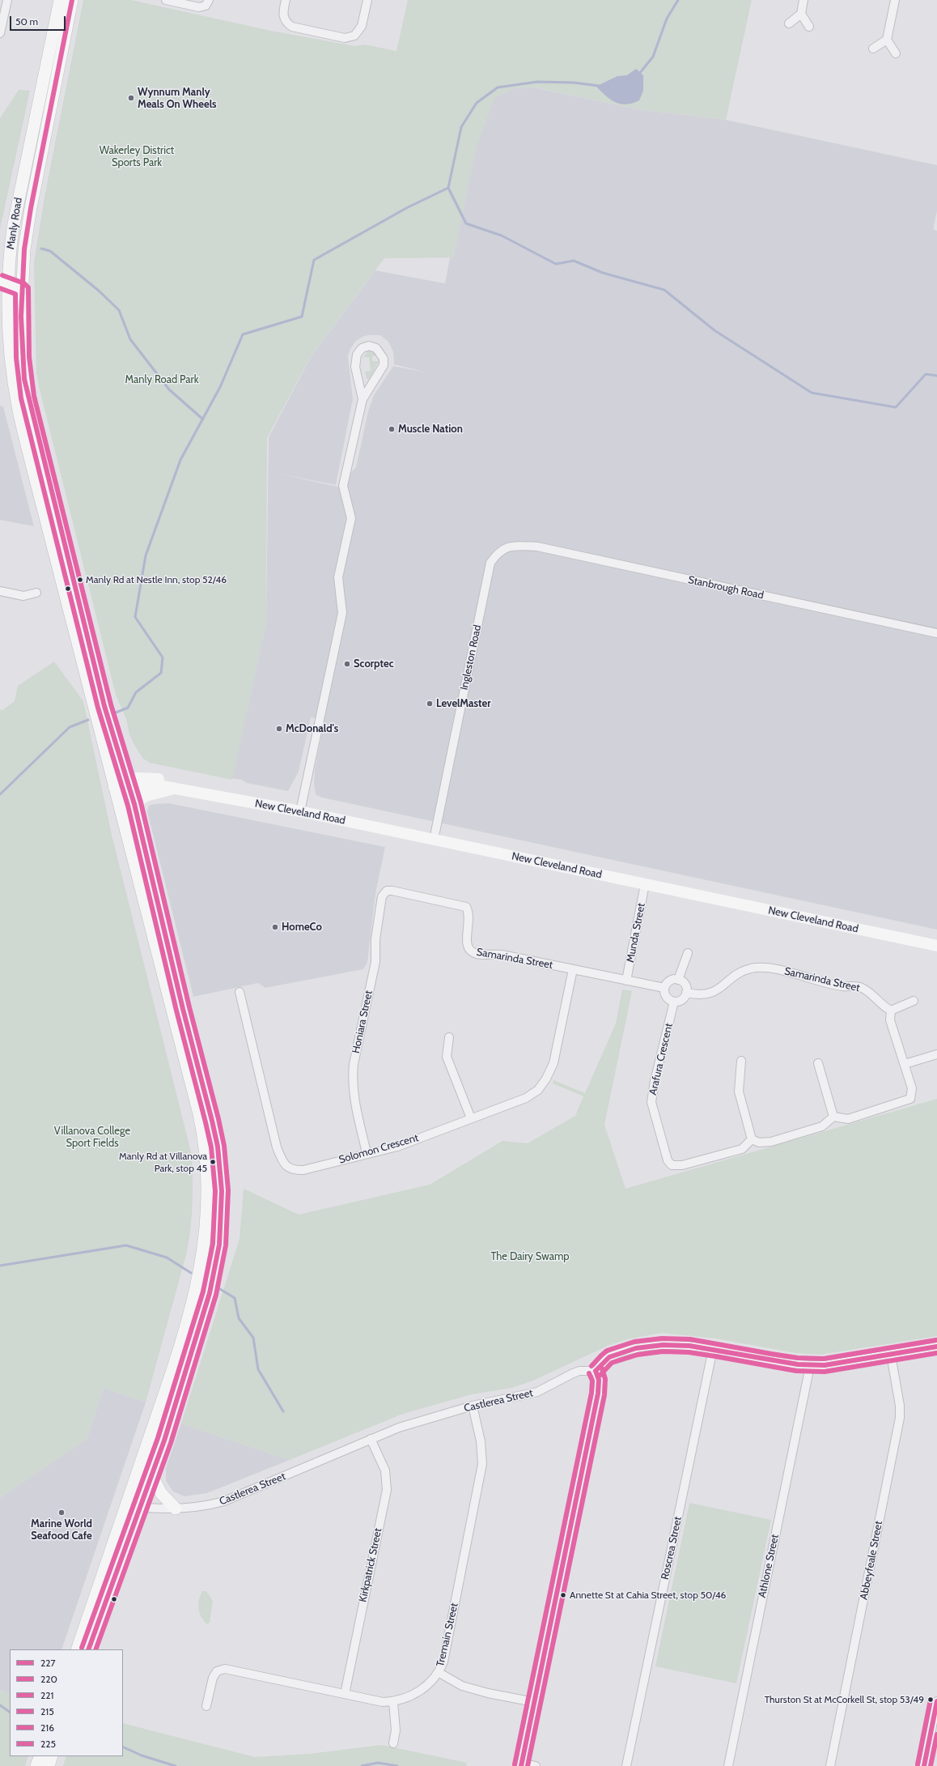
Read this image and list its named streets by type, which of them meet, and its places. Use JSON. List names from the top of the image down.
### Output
{
  "streets": {
    "main road": ["Manly Road"],
    "street": [
      "Stanbrough Road",
      "Ingleston Road",
      "New Cleveland Road",
      "Munda Street",
      "Samarinda Street",
      "Honiara Street",
      "Arafura Crescent",
      "Solomon Crescent",
      "Castlerea Street",
      "Roscrea Street",
      "Abbeyfeale Street",
      "Kirkpatrick Street",
      "Athlone Street",
      "Tremain Street"
    ]
  },
  "crossings": [
    ["Manly Road", "New Cleveland Road"],
    ["Manly Road", "Castlerea Street"],
    ["Stanbrough Road", "Ingleston Road"],
    ["Ingleston Road", "New Cleveland Road"],
    ["New Cleveland Road", "Munda Street"],
    ["Munda Street", "Samarinda Street"],
    ["Samarinda Street", "Honiara Street"],
    ["Samarinda Street", "Arafura Crescent"],
    ["Samarinda Street", "Solomon Crescent"],
    ["Honiara Street", "Solomon Crescent"],
    ["Castlerea Street", "Kirkpatrick Street"],
    ["Castlerea Street", "Tremain Street"],
    ["Kirkpatrick Street", "Tremain Street"]
  ],
  "parks": [
    "Wakerley District Sports Park",
    "Manly Road Park",
    "Villanova College Sport Fields",
    "The Dairy Swamp"
  ],
  "places": [
    "Wynnum Manly Meals On Wheels",
    "Muscle Nation",
    "Manly Rd at Nestle Inn, stop 52/46",
    "Scorptec",
    "LevelMaster",
    "McDonald's",
    "HomeCo",
    "Manly Rd at Villanova Park, stop 45",
    "Marine World Seafood Cafe",
    "Annette St at Cahia Street, stop 50/46",
    "Thurston St at McCorkell St, stop 53/49"
  ],
  "lines": [
    "transit line 227",
    "transit line 221",
    "transit line 220",
    "transit line 225",
    "transit line 215",
    "transit line 216"
  ],
  "legend": [
    "227",
    "220",
    "221",
    "215",
    "216",
    "225"
  ],
  "scale_bar": "50 m"
}
